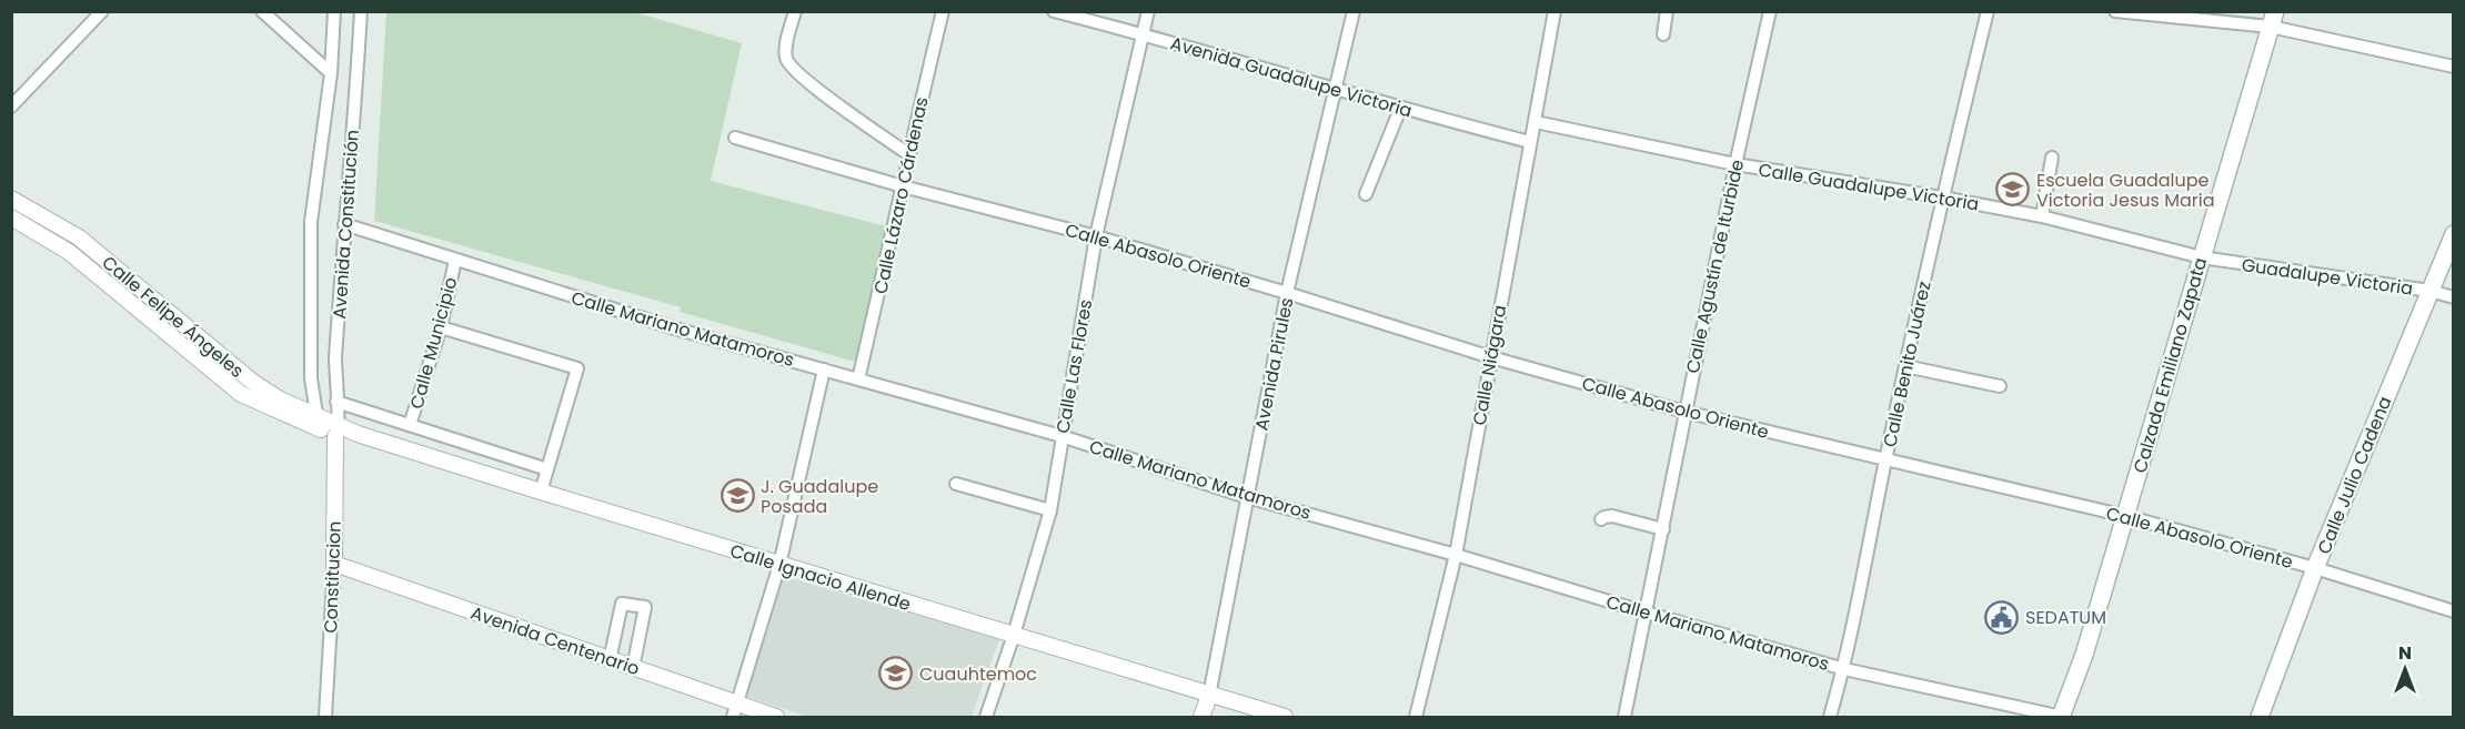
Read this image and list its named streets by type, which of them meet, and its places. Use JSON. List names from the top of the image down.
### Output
{
  "streets": {
    "main road": ["Calzada Emiliano Zapata", "Calle Julio Cadena"],
    "street": [
      "Avenida Guadalupe Victoria",
      "Calle Guadalupe Victoria",
      "Calle Lázaro Cárdenas",
      "Avenida Constitución",
      "Calle Abasolo Oriente",
      "Calle Agustín de Iturbide",
      "Guadalupe Victoria",
      "Calle Felipe Ángeles",
      "Calle Mariano Matamoros",
      "Calle Municipio",
      "Avenida Pirules",
      "Calle Benito Juárez",
      "Calle Niágara",
      "Calle Las Flores",
      "Constitucion",
      "Calle Ignacio Allende",
      "Avenida Centenario"
    ]
  },
  "crossings": [
    ["Avenida Guadalupe Victoria", "Avenida Pirules"],
    ["Avenida Guadalupe Victoria", "Calle Niágara"],
    ["Avenida Guadalupe Victoria", "Calle Las Flores"],
    ["Calle Guadalupe Victoria", "Calle Agustín de Iturbide"],
    ["Calle Guadalupe Victoria", "Guadalupe Victoria"],
    ["Calle Guadalupe Victoria", "Calle Benito Juárez"],
    ["Calle Guadalupe Victoria", "Calle Niágara"],
    ["Calle Guadalupe Victoria", "Calzada Emiliano Zapata"],
    ["Calle Lázaro Cárdenas", "Calle Abasolo Oriente"],
    ["Calle Lázaro Cárdenas", "Calle Mariano Matamoros"],
    ["Avenida Constitución", "Calle Felipe Ángeles"],
    ["Avenida Constitución", "Calle Mariano Matamoros"],
    ["Avenida Constitución", "Constitucion"],
    ["Avenida Constitución", "Calle Ignacio Allende"],
    ["Calle Abasolo Oriente", "Calle Agustín de Iturbide"],
    ["Calle Abasolo Oriente", "Avenida Pirules"],
    ["Calle Abasolo Oriente", "Calle Benito Juárez"],
    ["Calle Abasolo Oriente", "Calle Niágara"],
    ["Calle Abasolo Oriente", "Calzada Emiliano Zapata"],
    ["Calle Abasolo Oriente", "Calle Las Flores"],
    ["Calle Abasolo Oriente", "Calle Julio Cadena"],
    ["Calle Agustín de Iturbide", "Calle Mariano Matamoros"],
    ["Guadalupe Victoria", "Calzada Emiliano Zapata"],
    ["Guadalupe Victoria", "Calle Julio Cadena"],
    ["Calle Felipe Ángeles", "Constitucion"],
    ["Calle Felipe Ángeles", "Calle Ignacio Allende"],
    ["Calle Mariano Matamoros", "Calle Municipio"],
    ["Calle Mariano Matamoros", "Avenida Pirules"],
    ["Calle Mariano Matamoros", "Calle Benito Juárez"],
    ["Calle Mariano Matamoros", "Calle Niágara"],
    ["Calle Mariano Matamoros", "Calzada Emiliano Zapata"],
    ["Calle Mariano Matamoros", "Calle Las Flores"],
    ["Avenida Pirules", "Calle Ignacio Allende"],
    ["Calle Las Flores", "Calle Ignacio Allende"],
    ["Constitucion", "Calle Ignacio Allende"],
    ["Constitucion", "Avenida Centenario"]
  ],
  "places": {
    "school or university": ["Escuela Guadalupe Victoria Jesus Maria", "J. Guadalupe Posada", "Cuauhtemoc"],
    "public building": ["SEDATUM"]
  },
  "north": "top"
}
